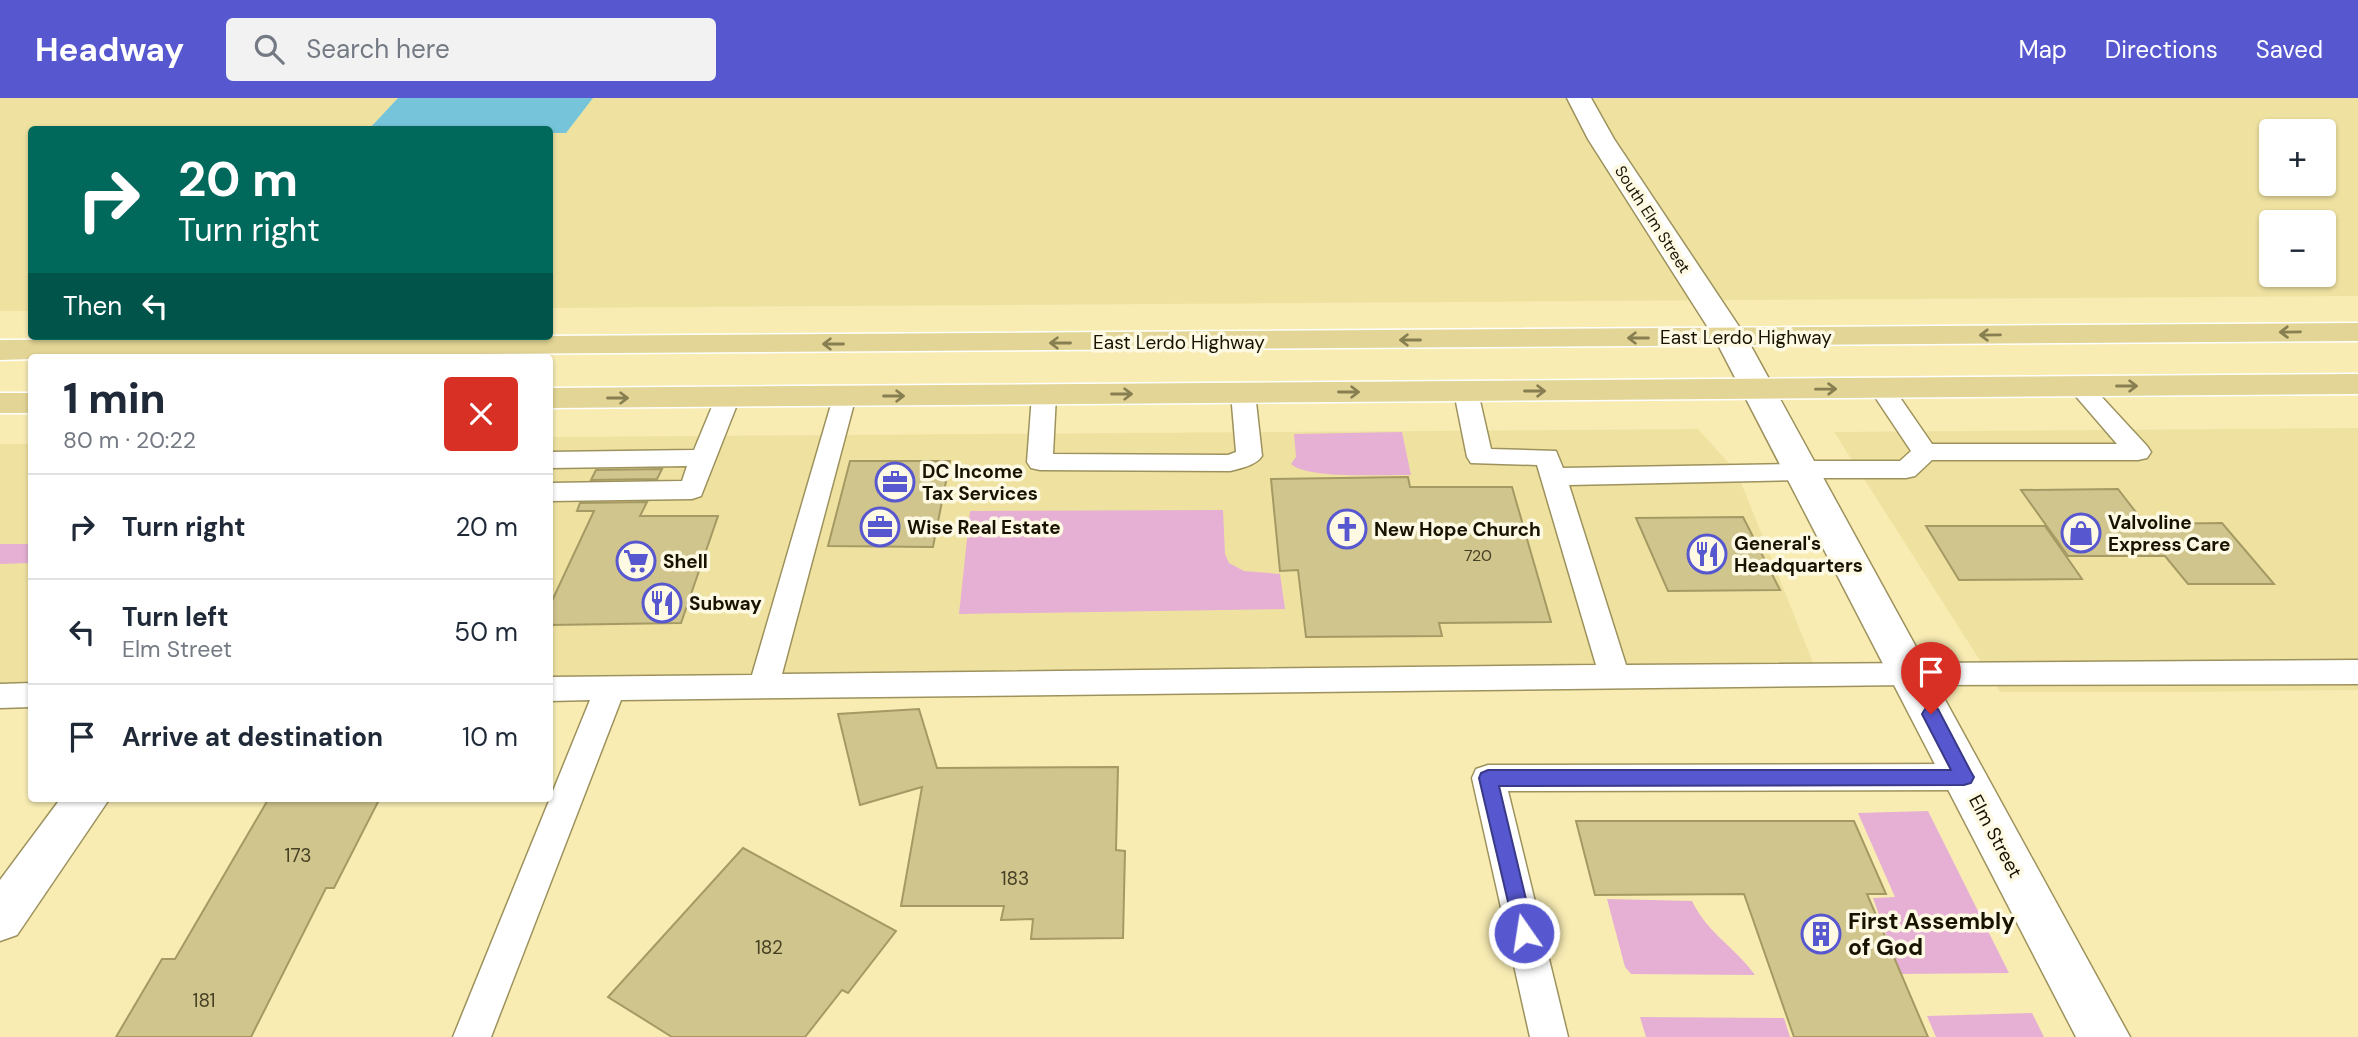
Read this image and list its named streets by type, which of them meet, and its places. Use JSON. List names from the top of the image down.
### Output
{
  "streets": {
    "main road": ["East Lerdo Highway"],
    "street": ["South Elm Street", "Elm Street"]
  },
  "crossings": [
    ["South Elm Street", "East Lerdo Highway"],
    ["South Elm Street", "Elm Street"],
    ["East Lerdo Highway", "Elm Street"]
  ],
  "places": {
    "office": ["DC Income Tax Services", "Wise Real Estate"],
    "church": ["New Hope Church"],
    "shop": ["Valvoline Express Care"],
    "restaurant": ["General's Headquarters", "Subway"],
    "supermarket": ["Shell"],
    "building": ["First Assembly of God"]
  },
  "house_numbers": [
    "720",
    "173",
    "183",
    "182",
    "181"
  ],
  "page": {
    "header": "Headway",
    "search": "Search here",
    "nav": ["Map", "Directions", "Saved"],
    "map_buttons": ["+", "−"],
    "turn": ["20 m", "Turn right"],
    "then": "Then",
    "heading": ["1 min", "80 m · 20:22"],
    "list": [
      {
        "name": "Turn right",
        "value": "20 m"
      },
      {
        "name": "Turn left",
        "note": "Elm Street",
        "value": "50 m"
      },
      {
        "name": "Arrive at destination",
        "value": "10 m"
      }
    ]
  }
}
